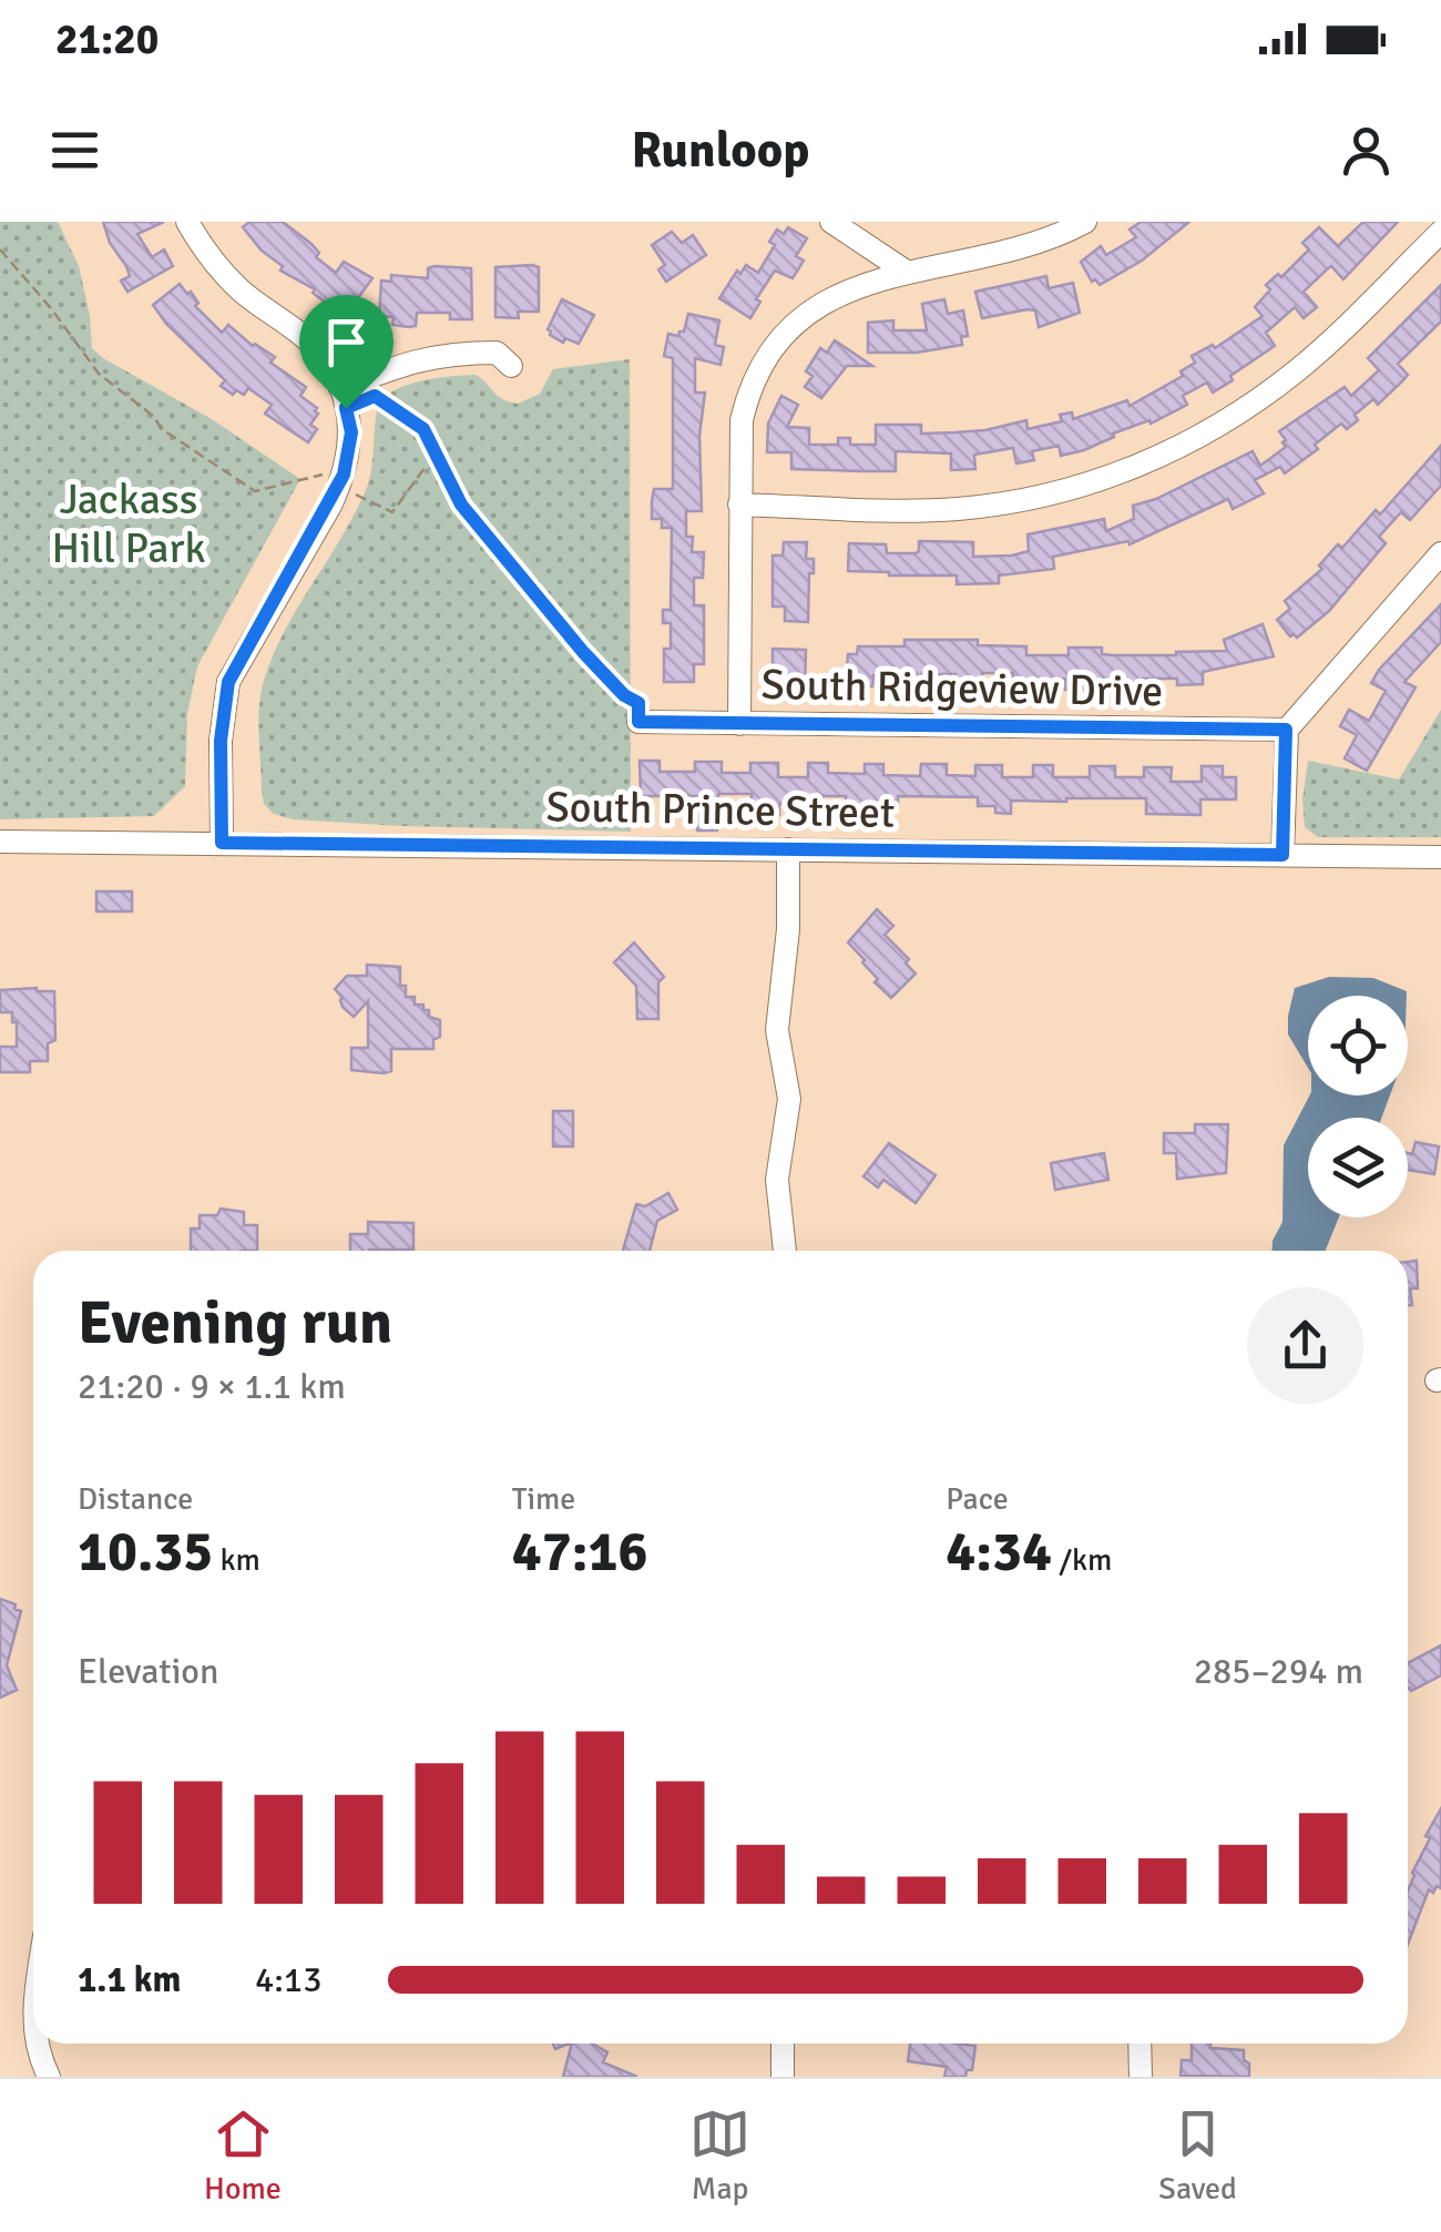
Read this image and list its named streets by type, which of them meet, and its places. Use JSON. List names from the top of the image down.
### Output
{
  "streets": {
    "street": ["South Ridgeview Drive", "South Prince Street"]
  },
  "parks": ["Jackass Hill Park"],
  "page": {
    "status": "21:20",
    "header": "Runloop",
    "heading": ["Evening run", "21:20 · 9 × 1.1 km"],
    "stats": [
      ["Distance", "10.35 km"],
      ["Time", "47:16"],
      ["Pace", "4:34 /km"]
    ],
    "chart": ["Elevation", "285–294 m"],
    "list": [
      {
        "name": "1.1 km",
        "note": "4:13"
      }
    ],
    "tabs": ["Home", "Map", "Saved"]
  }
}
